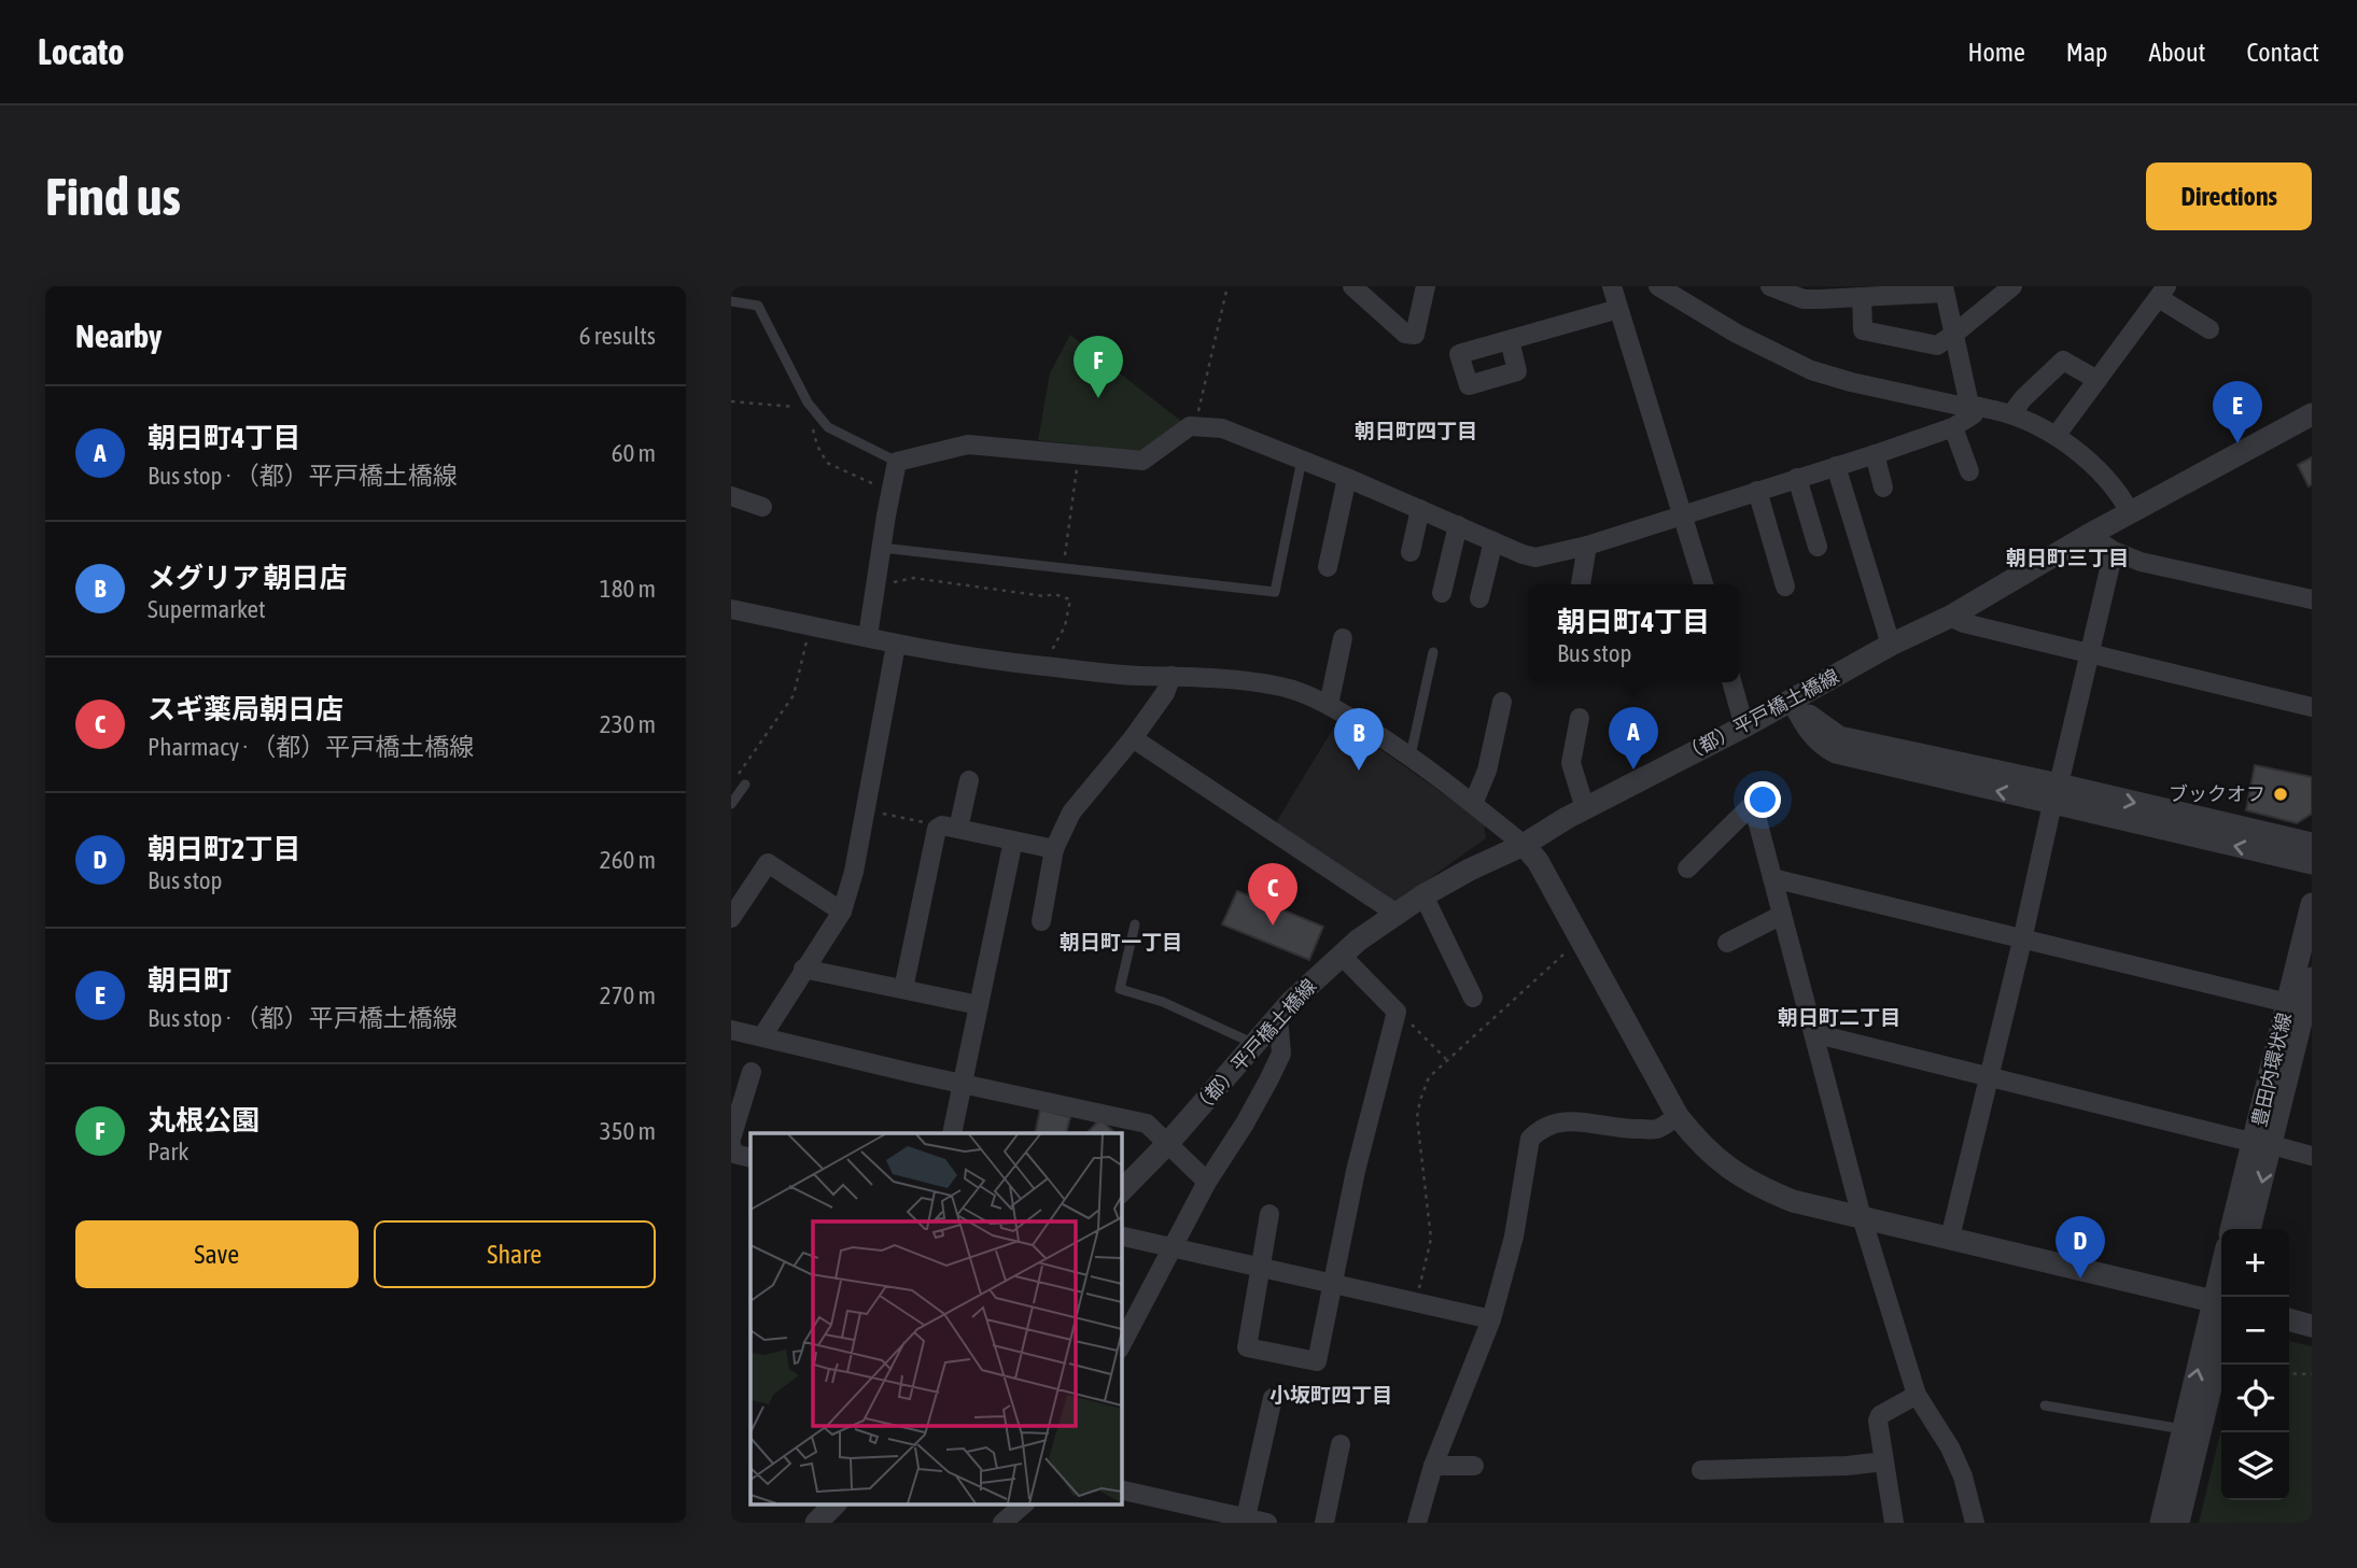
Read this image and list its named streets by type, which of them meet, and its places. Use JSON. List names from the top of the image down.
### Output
{
  "streets": {
    "street": ["（都）平戸橋土橋線", "豊田内環状線"]
  },
  "districts": [
    "朝日町四丁目",
    "朝日町三丁目",
    "朝日町一丁目",
    "朝日町二丁目",
    "小坂町四丁目"
  ],
  "places": ["ブックオフ"],
  "page": {
    "header": "Locato",
    "nav": [
      "Home",
      "Map",
      "About",
      "Contact"
    ],
    "buttons": [
      "Directions",
      ["Save", "Share"]
    ],
    "title": "Find us",
    "heading": ["Nearby", "6 results"],
    "pins": [
      "F",
      "E",
      "A",
      "B",
      "C",
      "D"
    ],
    "list": [
      {
        "mark": "A",
        "name": "朝日町4丁目",
        "note": "Bus stop · （都）平戸橋土橋線",
        "value": "60 m"
      },
      {
        "mark": "B",
        "name": "メグリア 朝日店",
        "note": "Supermarket",
        "value": "180 m"
      },
      {
        "mark": "C",
        "name": "スギ薬局朝日店",
        "note": "Pharmacy · （都）平戸橋土橋線",
        "value": "230 m"
      },
      {
        "mark": "D",
        "name": "朝日町2丁目",
        "note": "Bus stop",
        "value": "260 m"
      },
      {
        "mark": "E",
        "name": "朝日町",
        "note": "Bus stop · （都）平戸橋土橋線",
        "value": "270 m"
      },
      {
        "mark": "F",
        "name": "丸根公園",
        "note": "Park",
        "value": "350 m"
      }
    ],
    "popup": ["朝日町4丁目", "Bus stop"],
    "map_buttons": ["+", "−"]
  }
}
